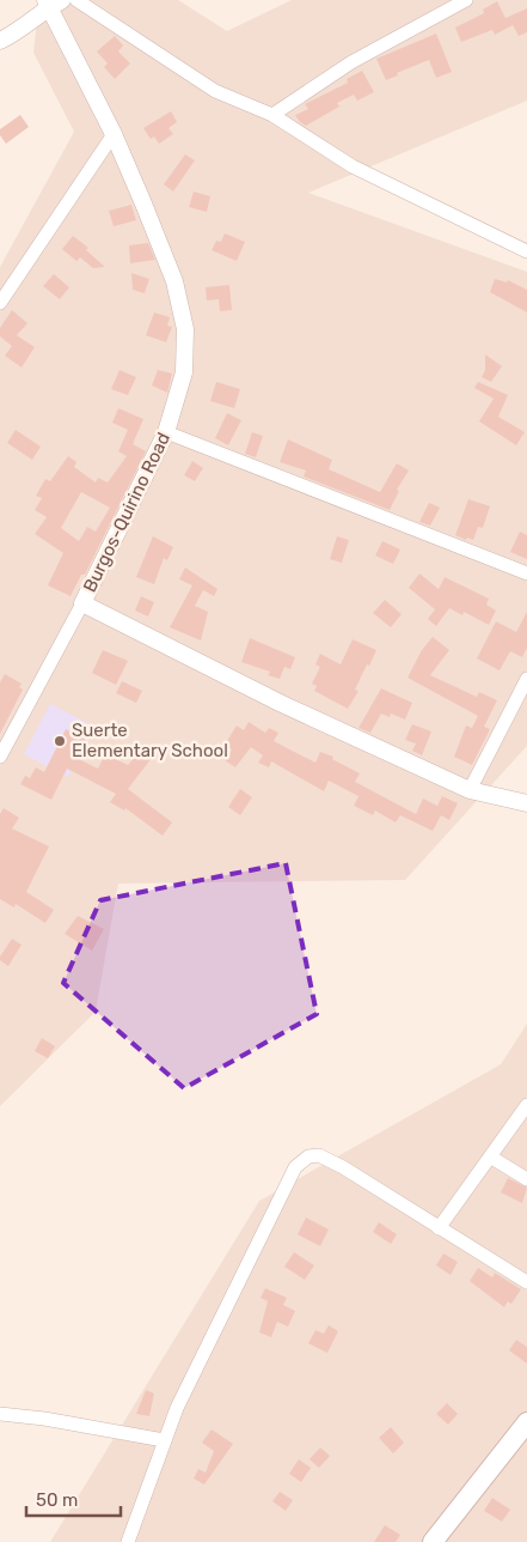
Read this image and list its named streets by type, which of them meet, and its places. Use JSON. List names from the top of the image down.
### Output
{
  "streets": {
    "street": ["Burgos-Quirino Road"]
  },
  "places": ["Suerte Elementary School"],
  "scale_bar": "50 m"
}
